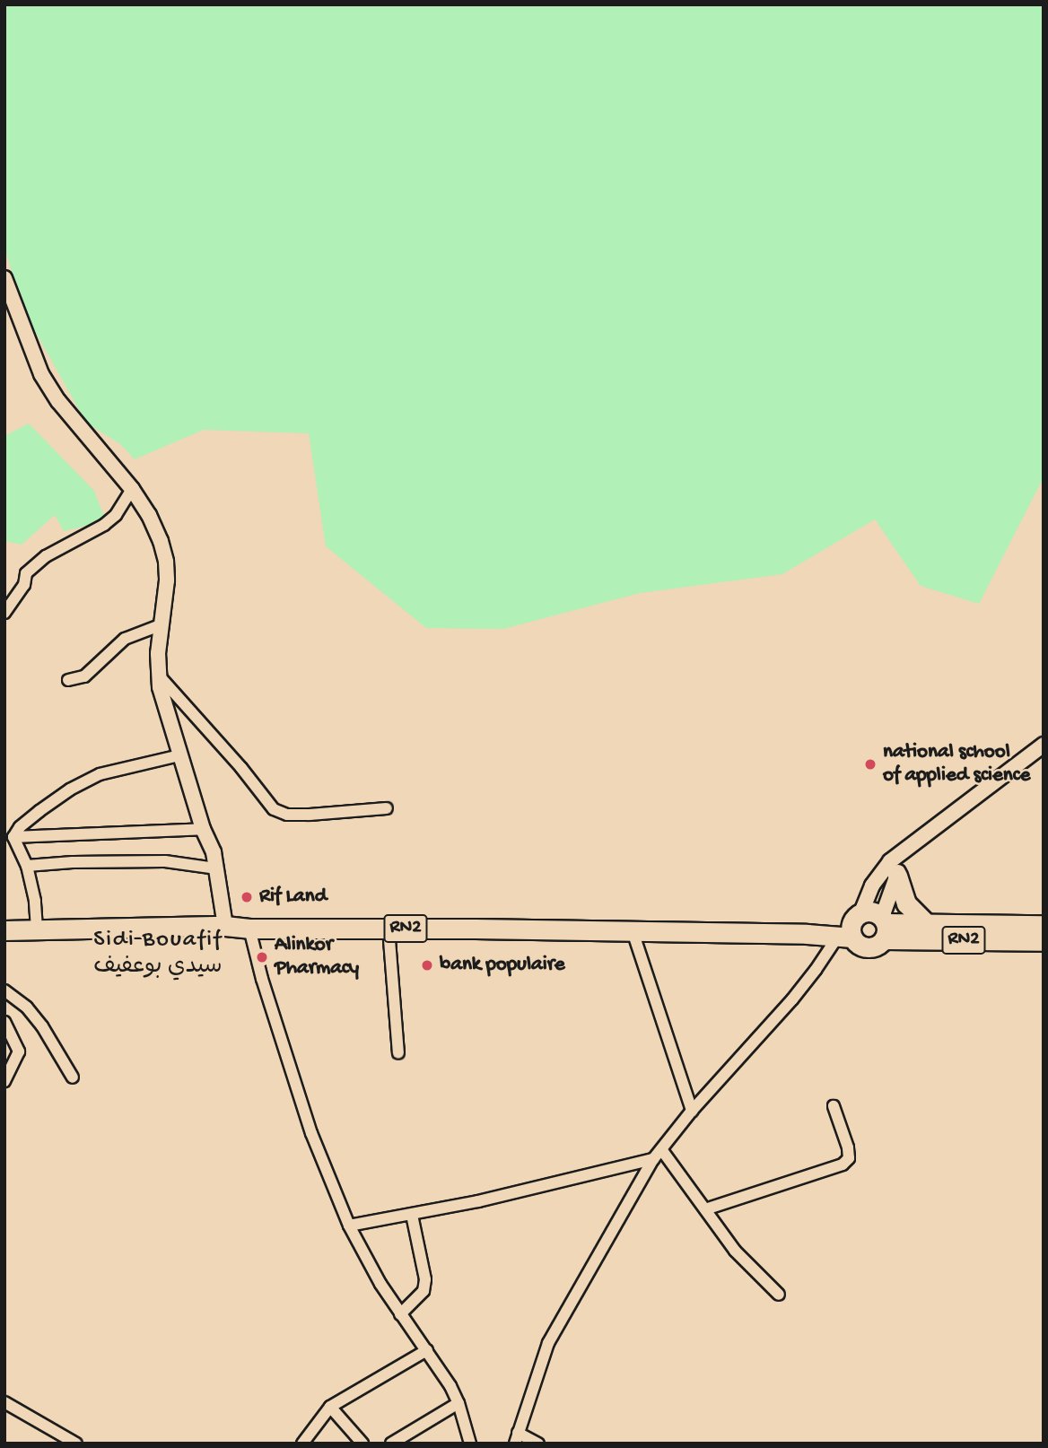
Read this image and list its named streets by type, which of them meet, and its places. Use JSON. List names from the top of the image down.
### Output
{
  "streets": {
    "highway": ["RN2"]
  },
  "districts": ["Sidi Bouafif سيدي بوعفيف"],
  "places": [
    "national school of applied science",
    "Rif Land",
    "Alinkor Pharmacy",
    "bank populaire"
  ]
}
